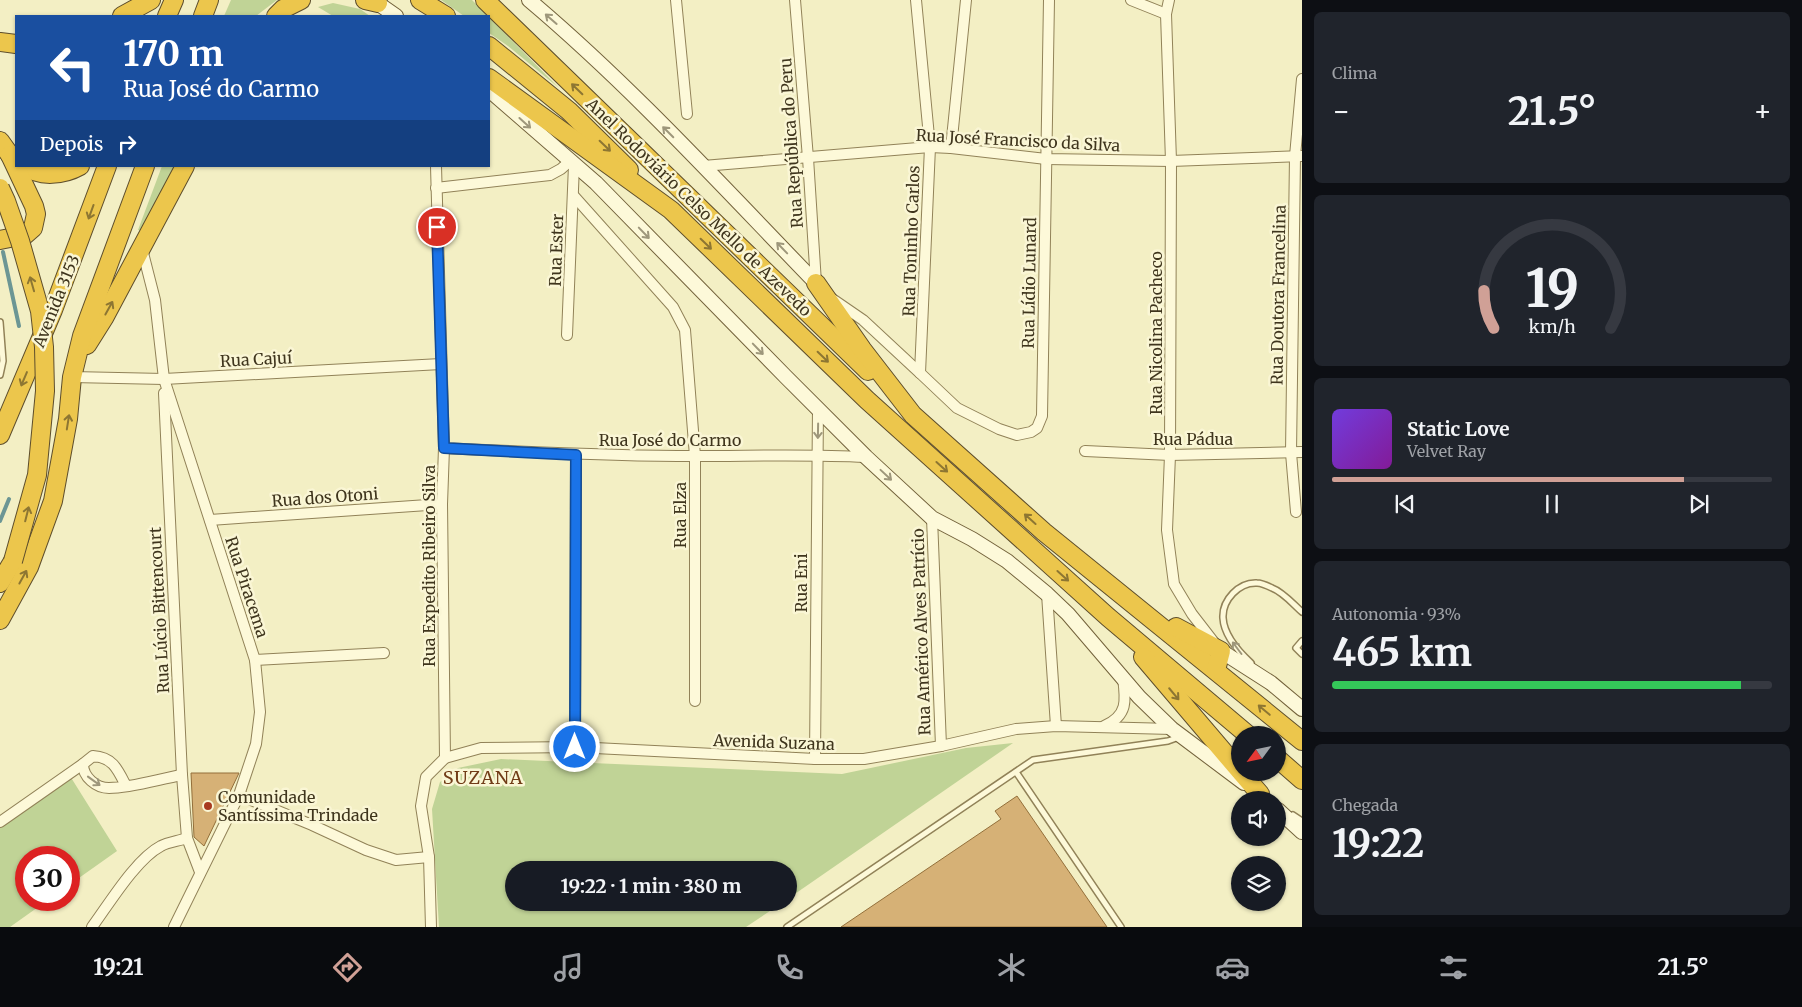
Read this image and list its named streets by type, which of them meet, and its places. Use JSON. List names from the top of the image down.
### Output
{
  "streets": {
    "highway": ["Anel Rodoviário Celso Mello de Azevedo", "Avenida 3153"],
    "street": [
      "Rua José Francisco da Silva",
      "Rua República do Peru",
      "Rua Toninho Carlos",
      "Rua Ester",
      "Rua Lídio Lunard",
      "Rua Doutora Francelina",
      "Rua Nicolina Pacheco",
      "Rua Cajuí",
      "Rua Pádua",
      "Rua José do Carmo",
      "Rua dos Otoni",
      "Rua Elza",
      "Rua Expedito Ribeiro Silva",
      "Rua Eni",
      "Rua Piracema",
      "Rua Lúcio Bittencourt",
      "Rua Américo Alves Patrício",
      "Avenida Suzana"
    ]
  },
  "crossings": [
    ["Rua José Francisco da Silva", "Rua República do Peru"],
    ["Rua José Francisco da Silva", "Anel Rodoviário Celso Mello de Azevedo"],
    ["Rua José Francisco da Silva", "Rua Toninho Carlos"],
    ["Rua José Francisco da Silva", "Rua Lídio Lunard"],
    ["Rua José Francisco da Silva", "Rua Doutora Francelina"],
    ["Rua José Francisco da Silva", "Rua Nicolina Pacheco"],
    ["Rua República do Peru", "Anel Rodoviário Celso Mello de Azevedo"],
    ["Rua República do Peru", "Rua Lídio Lunard"],
    ["Anel Rodoviário Celso Mello de Azevedo", "Rua Lídio Lunard"],
    ["Rua Toninho Carlos", "Rua Lídio Lunard"],
    ["Rua Ester", "Rua Elza"],
    ["Rua Doutora Francelina", "Rua Pádua"],
    ["Rua Nicolina Pacheco", "Rua Pádua"],
    ["Rua Cajuí", "Rua Expedito Ribeiro Silva"],
    ["Rua Cajuí", "Rua Piracema"],
    ["Rua Cajuí", "Rua Lúcio Bittencourt"],
    ["Rua José do Carmo", "Rua Elza"],
    ["Rua José do Carmo", "Rua Expedito Ribeiro Silva"],
    ["Rua José do Carmo", "Rua Eni"],
    ["Rua dos Otoni", "Rua Expedito Ribeiro Silva"],
    ["Rua dos Otoni", "Rua Piracema"],
    ["Rua Expedito Ribeiro Silva", "Avenida Suzana"],
    ["Rua Eni", "Avenida Suzana"],
    ["Rua Piracema", "Rua Lúcio Bittencourt"],
    ["Rua Américo Alves Patrício", "Avenida Suzana"]
  ],
  "districts": ["SUZANA"],
  "places": ["Comunidade Santíssima Trindade"],
  "north": "bottom left",
  "page": {
    "tile": [
      "Clima",
      ["Autonomia · 93%", "465 km"],
      ["Chegada", "19:22"]
    ],
    "turn": ["170 m", "Rua José do Carmo"],
    "heat": ["−", "21.5°", "+"],
    "then": "Depois",
    "song": ["Static Love", "Velvet Ray"],
    "limit": "30",
    "trip": "19:22 · 1 min · 380 m",
    "tabs": ["19:21", "21.5°"],
    "gauge": ["19", "km/h"]
  }
}
